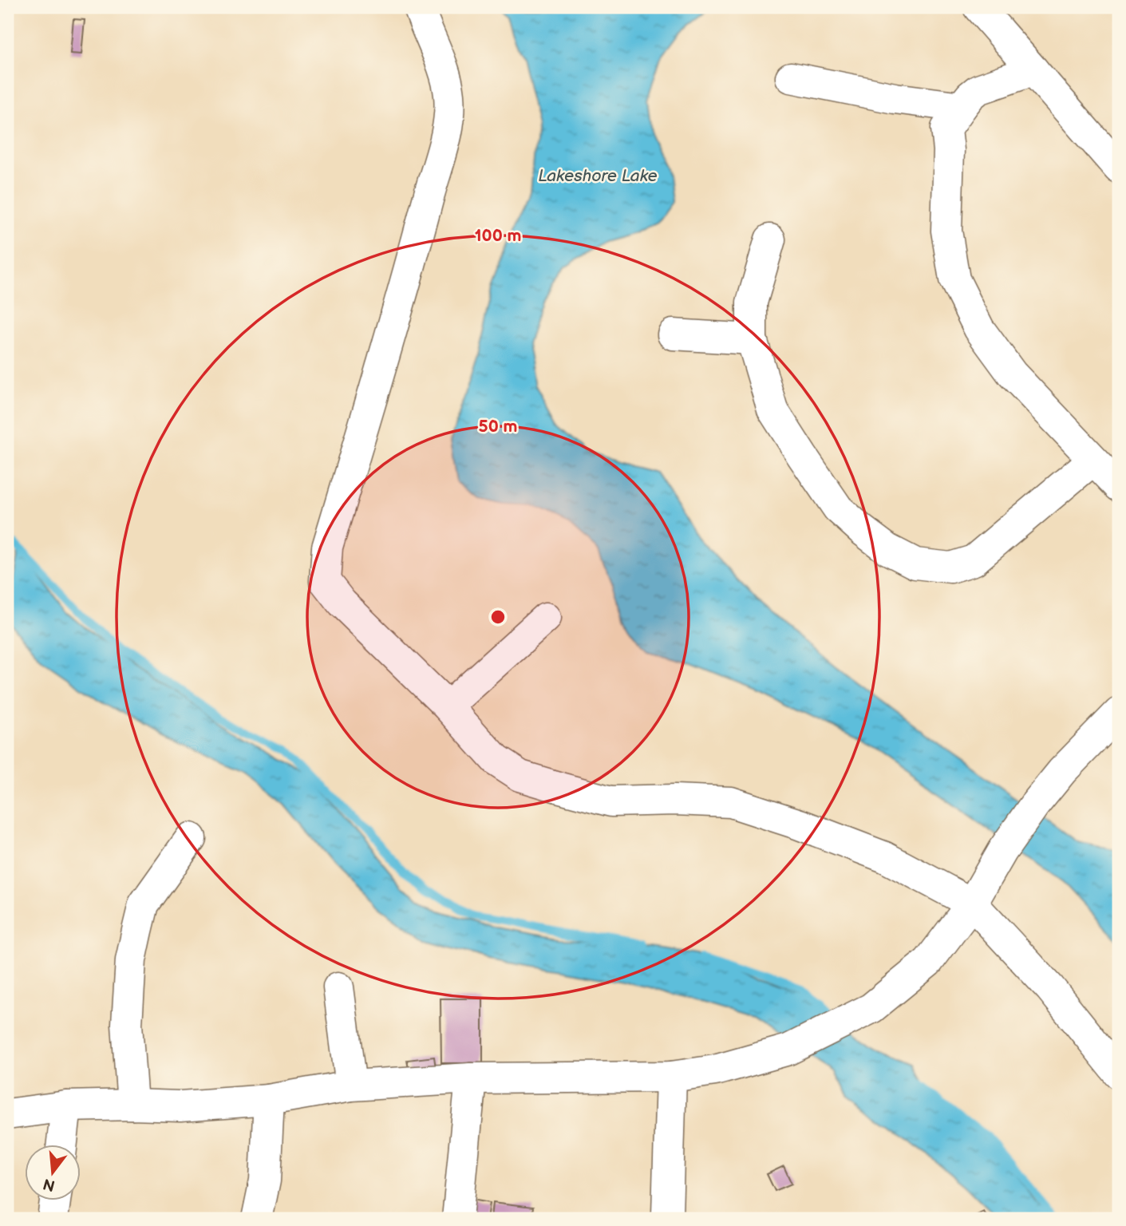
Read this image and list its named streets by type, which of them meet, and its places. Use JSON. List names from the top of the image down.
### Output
{
  "water": ["Lakeshore Lake"],
  "north": "bottom",
  "rings": ["100 m", "50 m"]
}
